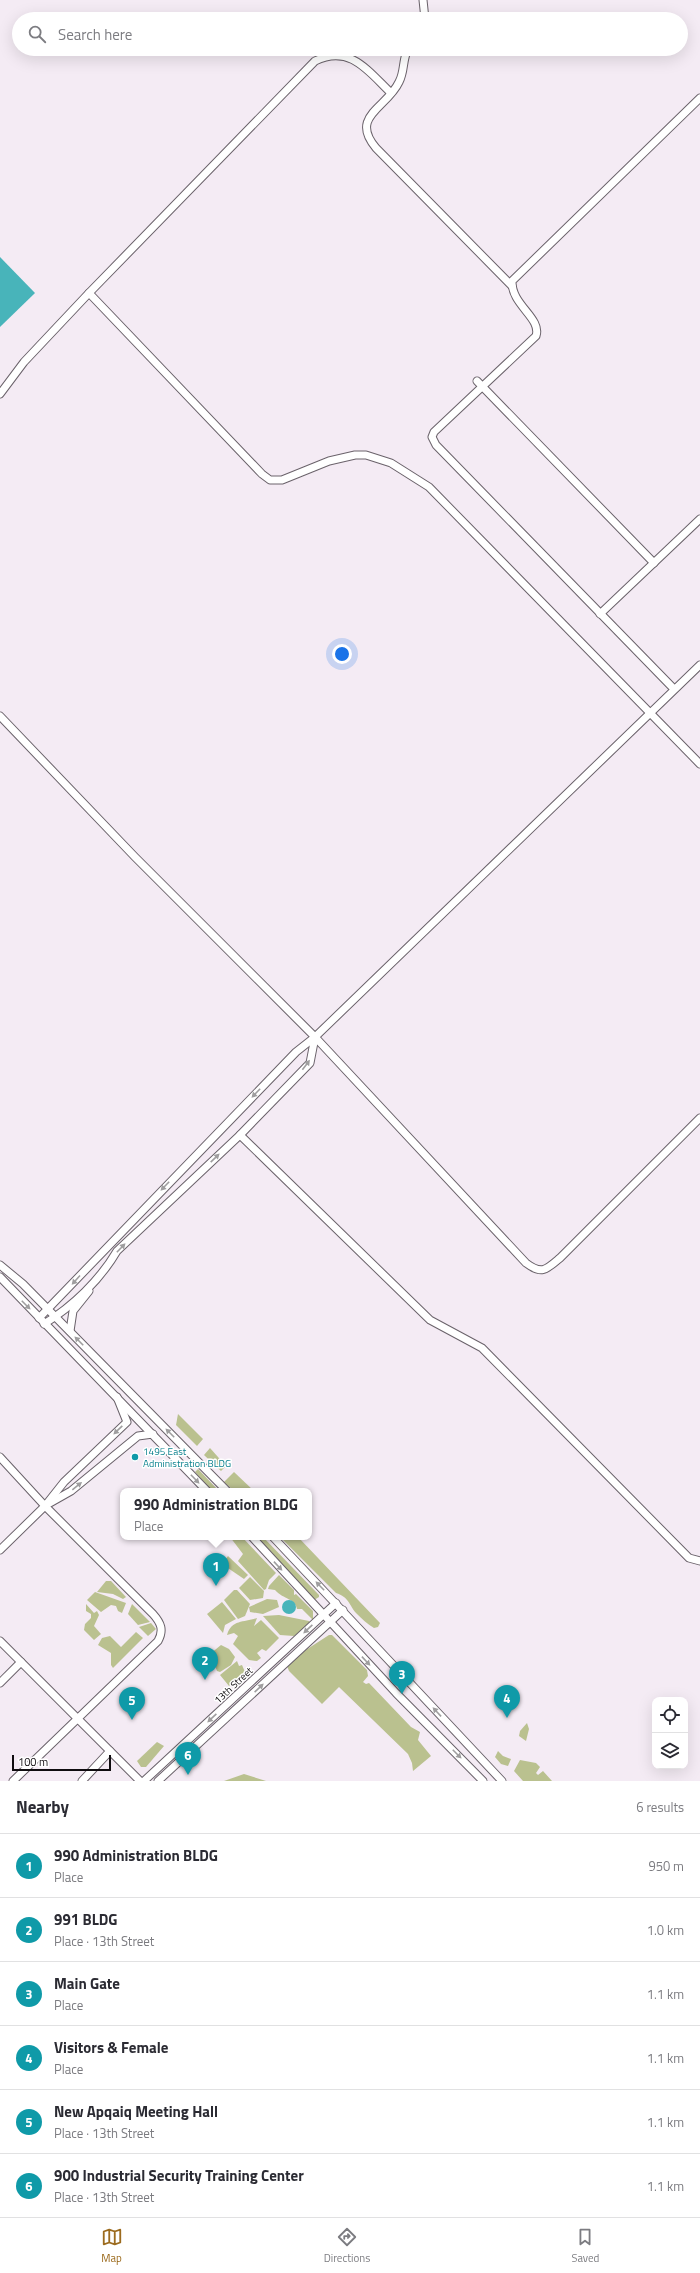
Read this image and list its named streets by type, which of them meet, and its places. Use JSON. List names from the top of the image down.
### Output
{
  "streets": {
    "street": ["13th Street"]
  },
  "places": ["1495 East Administration BLDG"],
  "scale_bar": "100 m",
  "page": {
    "search": "Search here",
    "popup": ["990 Administration BLDG", "Place"],
    "pins": [
      "1",
      "2",
      "3",
      "4",
      "5",
      "6"
    ],
    "scale": "100 m",
    "heading": ["Nearby", "6 results"],
    "list": [
      {
        "mark": "1",
        "name": "990 Administration BLDG",
        "note": "Place",
        "value": "950 m"
      },
      {
        "mark": "2",
        "name": "991 BLDG",
        "note": "Place · 13th Street",
        "value": "1.0 km"
      },
      {
        "mark": "3",
        "name": "Main Gate",
        "note": "Place",
        "value": "1.1 km"
      },
      {
        "mark": "4",
        "name": "Visitors & Female",
        "note": "Place",
        "value": "1.1 km"
      },
      {
        "mark": "5",
        "name": "New Apqaiq Meeting Hall",
        "note": "Place · 13th Street",
        "value": "1.1 km"
      },
      {
        "mark": "6",
        "name": "900 Industrial Security Training Center",
        "note": "Place · 13th Street",
        "value": "1.1 km"
      }
    ],
    "nav": ["Map", "Directions", "Saved"]
  }
}
